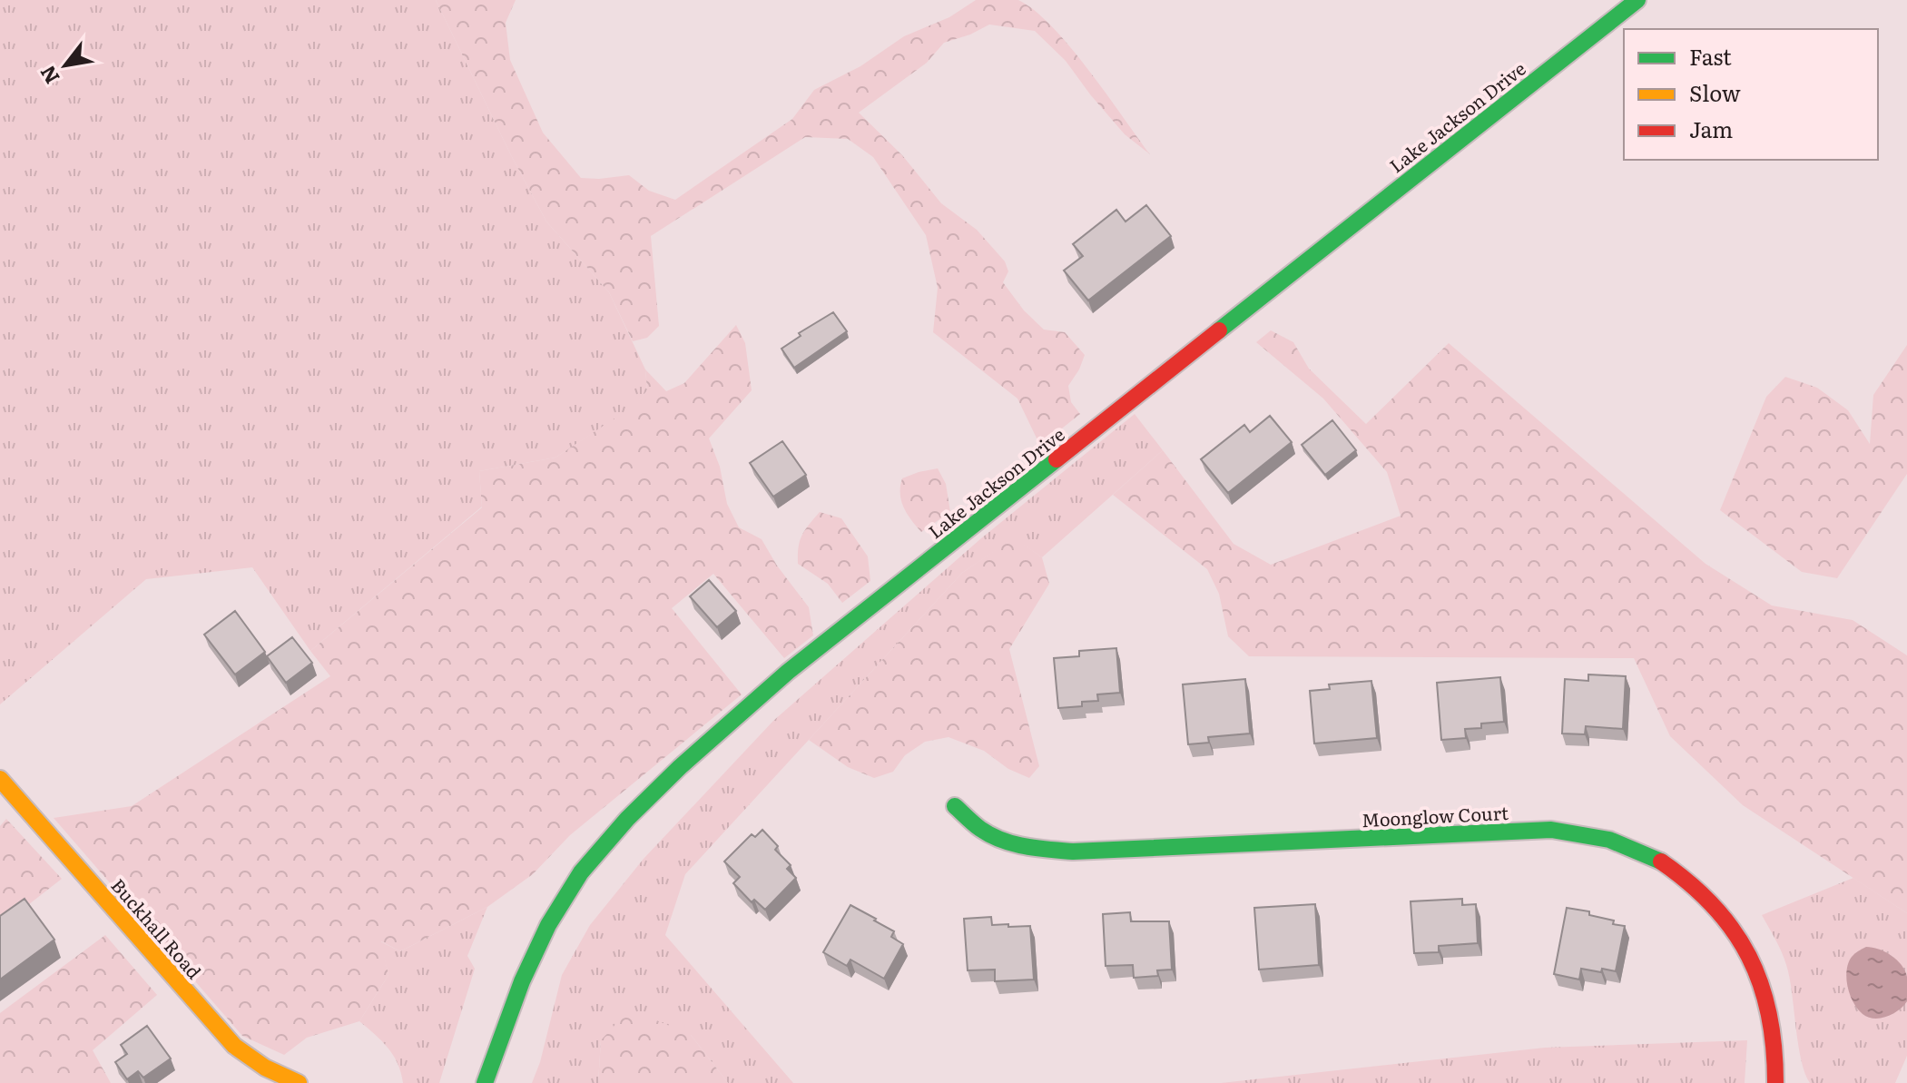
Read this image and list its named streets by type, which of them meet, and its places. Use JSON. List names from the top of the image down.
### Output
{
  "streets": {
    "street": ["Lake Jackson Drive", "Moonglow Court", "Buckhall Road"]
  },
  "legend": ["Fast", "Slow", "Jam"],
  "north": "bottom left"
}
